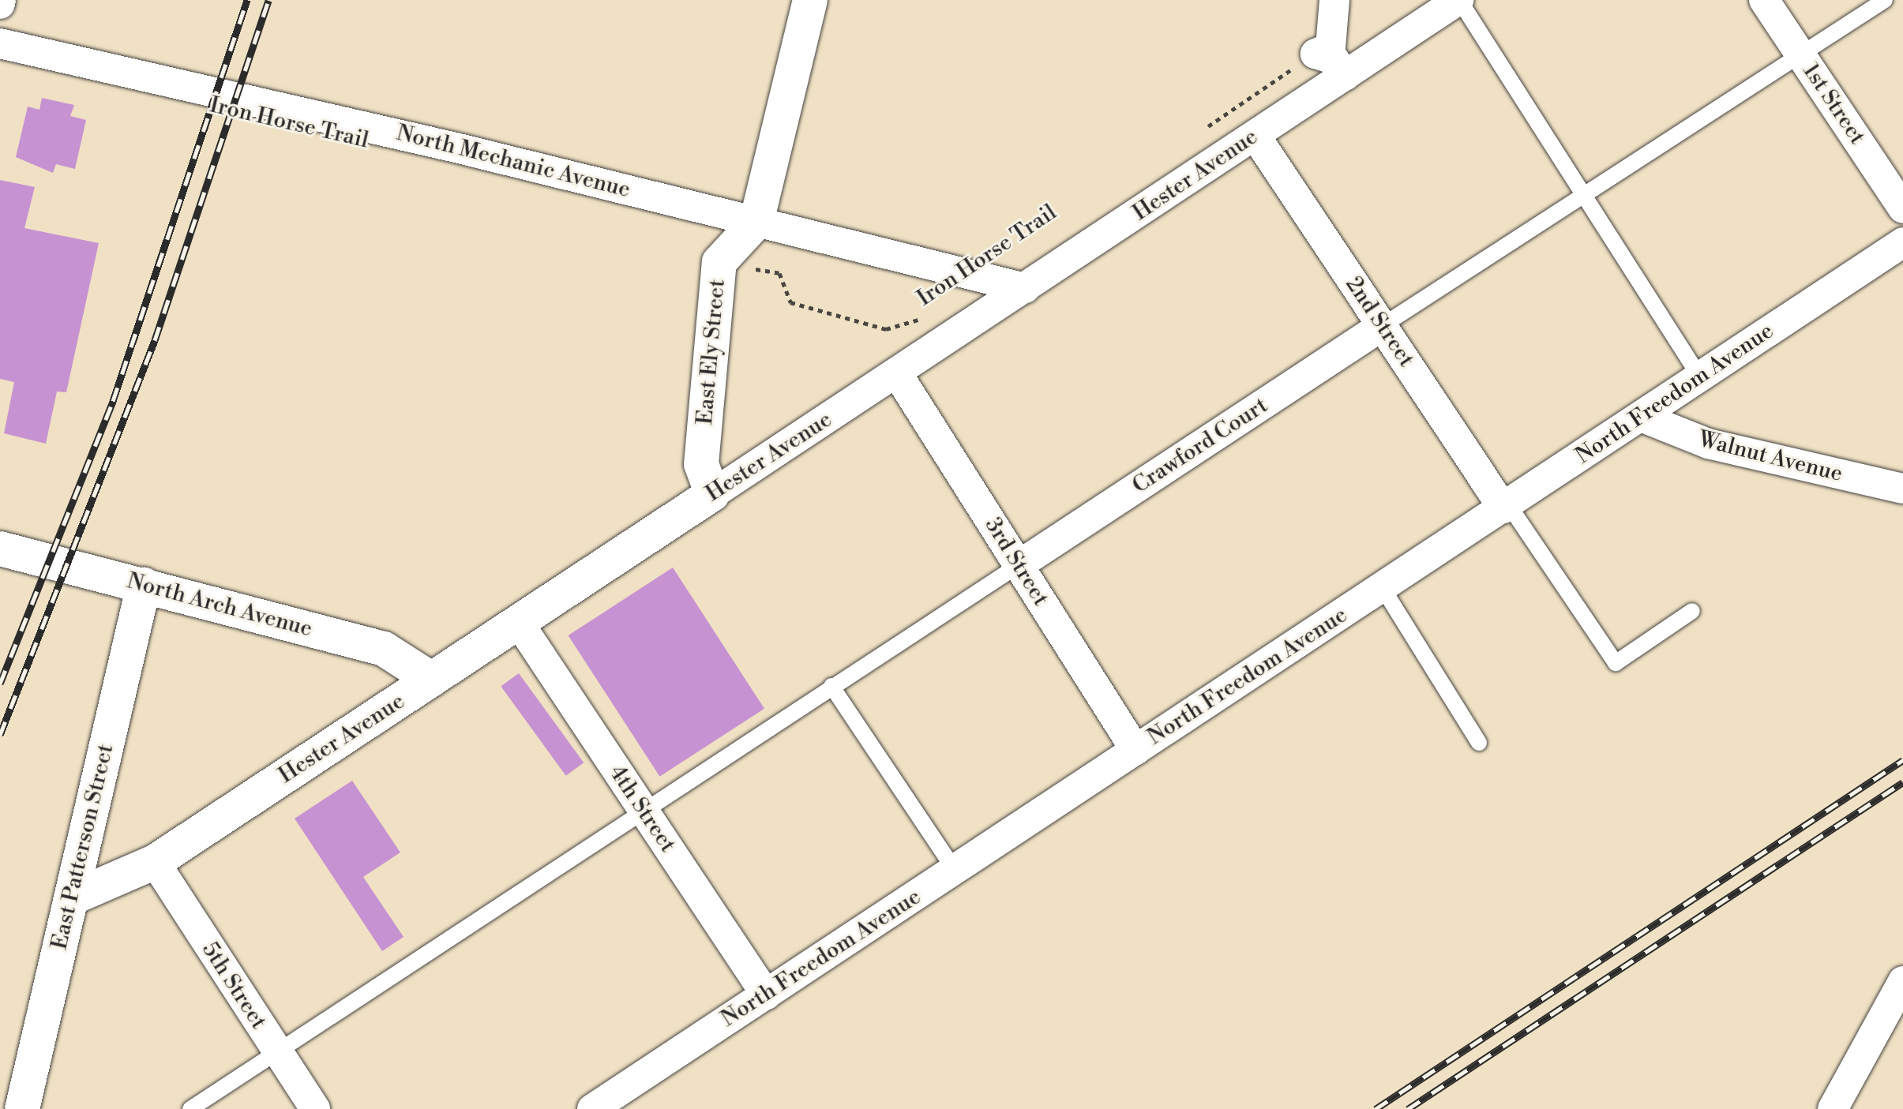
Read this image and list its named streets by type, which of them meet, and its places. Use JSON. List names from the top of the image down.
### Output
{
  "streets": {
    "street": [
      "1st Street",
      "North Mechanic Avenue",
      "Hester Avenue",
      "2nd Street",
      "East Ely Street",
      "North Freedom Avenue",
      "Crawford Court",
      "Walnut Avenue",
      "3rd Street",
      "North Arch Avenue",
      "4th Street",
      "East Patterson Street",
      "5th Street"
    ],
    "path": ["Iron Horse Trail"]
  },
  "crossings": [
    ["Iron Horse Trail", "East Ely Street"],
    ["North Mechanic Avenue", "Hester Avenue"],
    ["North Mechanic Avenue", "East Ely Street"],
    ["Hester Avenue", "2nd Street"],
    ["Hester Avenue", "East Ely Street"],
    ["Hester Avenue", "3rd Street"],
    ["Hester Avenue", "North Arch Avenue"],
    ["Hester Avenue", "4th Street"],
    ["Hester Avenue", "East Patterson Street"],
    ["Hester Avenue", "5th Street"],
    ["2nd Street", "North Freedom Avenue"],
    ["2nd Street", "Crawford Court"],
    ["North Freedom Avenue", "Walnut Avenue"],
    ["North Freedom Avenue", "3rd Street"],
    ["North Freedom Avenue", "4th Street"],
    ["Crawford Court", "3rd Street"],
    ["North Arch Avenue", "East Patterson Street"]
  ]
}
